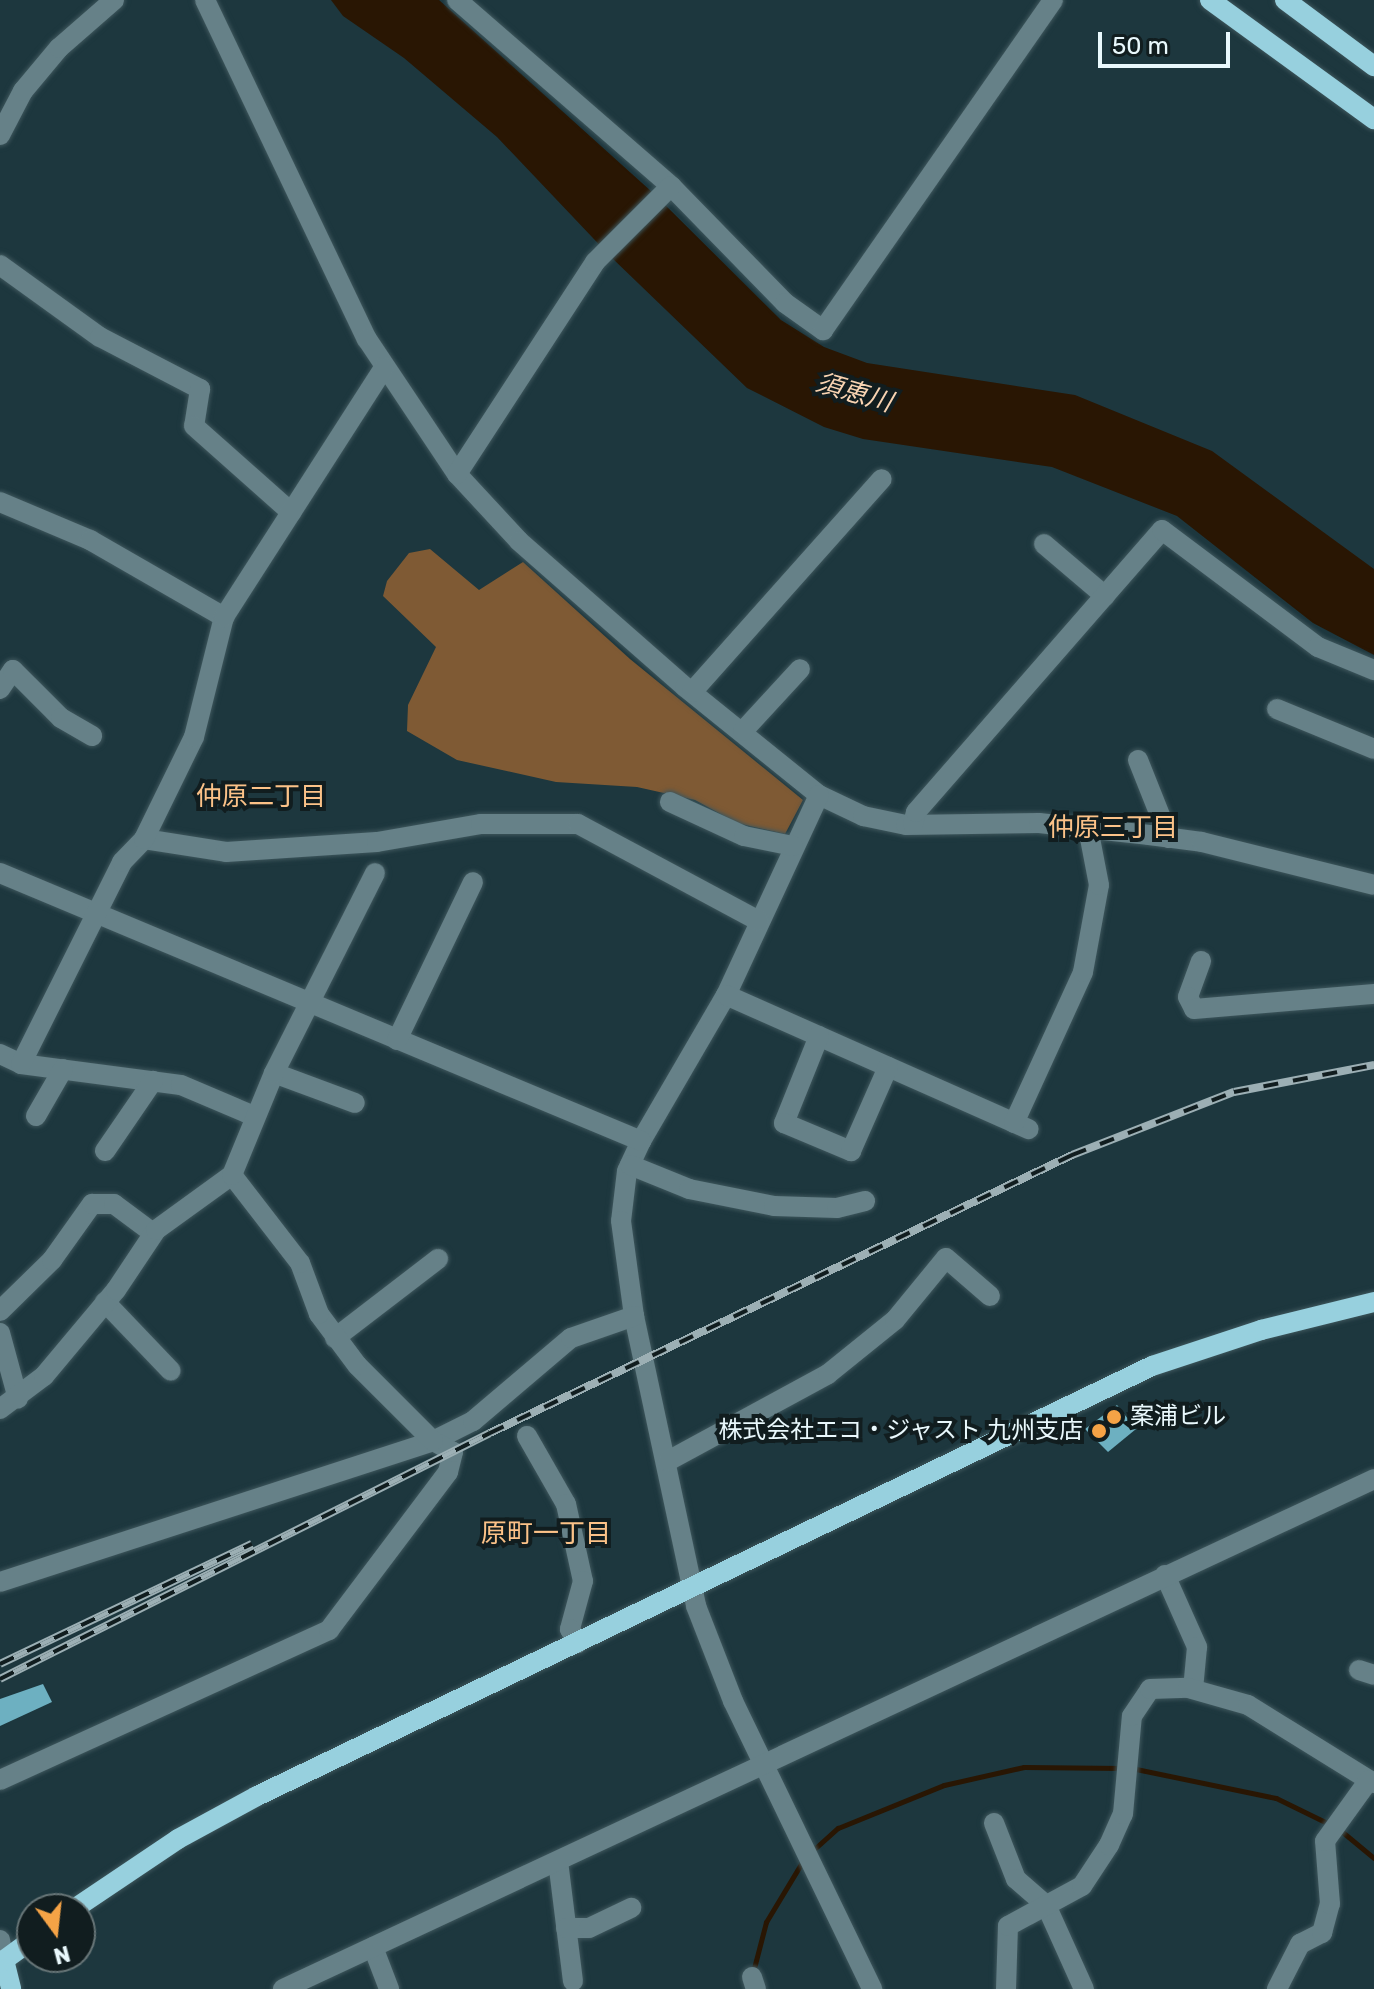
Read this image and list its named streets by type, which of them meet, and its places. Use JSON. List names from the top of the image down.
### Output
{
  "districts": ["仲原二丁目", "仲原三丁目", "原町一丁目"],
  "water": ["須恵川"],
  "places": ["案浦ビル", "株式会社エコ・ジャスト 九州支店"],
  "scale_bar": "50 m",
  "north": "bottom"
}
